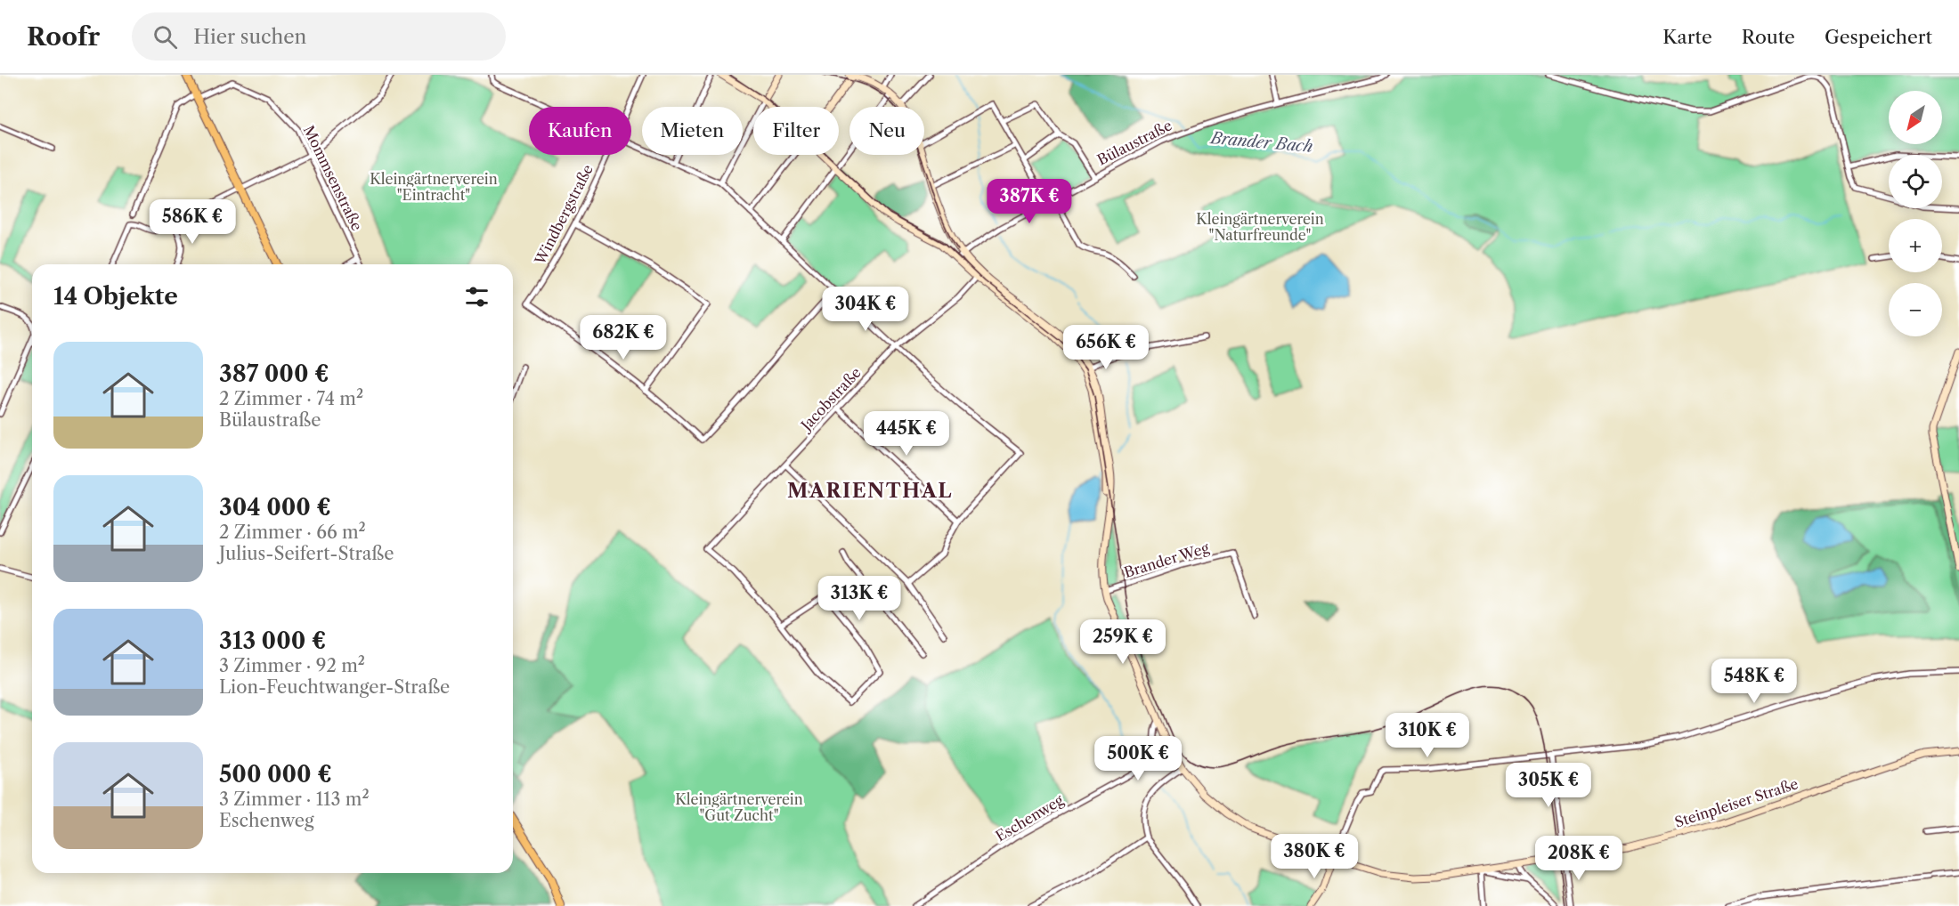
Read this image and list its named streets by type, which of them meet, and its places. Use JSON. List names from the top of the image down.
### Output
{
  "streets": {
    "main road": ["Steinpleiser Straße"],
    "street": [
      "Bülaustraße",
      "Mommsenstraße",
      "Windbergstraße",
      "Jacobstraße",
      "Brander Weg",
      "Eschenweg"
    ]
  },
  "crossings": [
    ["Brander Weg", "Steinpleiser Straße"],
    ["Steinpleiser Straße", "Eschenweg"]
  ],
  "districts": ["MARIENTHAL"],
  "water": ["Brander Bach"],
  "parks": ["Kleingärtnerverein \"Eintracht\"", "Kleingärtnerverein \"Naturfreunde\"", "Kleingärtnerverein \"Gut Zucht\""],
  "north": "bottom left",
  "page": {
    "header": "Roofr",
    "search": "Hier suchen",
    "nav": ["Karte", "Route", "Gespeichert"],
    "map_buttons": ["+", "−"],
    "chip": [
      "Kaufen",
      "Mieten",
      "Filter",
      "Neu"
    ],
    "price": [
      "387K €",
      "586K €",
      "304K €",
      "682K €",
      "656K €",
      "445K €",
      "313K €",
      "259K €",
      "548K €",
      "310K €",
      "500K €",
      "305K €",
      "380K €",
      "208K €"
    ],
    "heading": "14 Objekte",
    "list": [
      {
        "name": "387 000 €",
        "note": "2 Zimmer · 74 m² · Bülaustraße"
      },
      {
        "name": "304 000 €",
        "note": "2 Zimmer · 66 m² · Julius-Seifert-Straße"
      },
      {
        "name": "313 000 €",
        "note": "3 Zimmer · 92 m² · Lion-Feuchtwanger-Straße"
      },
      {
        "name": "500 000 €",
        "note": "3 Zimmer · 113 m² · Eschenweg"
      }
    ]
  }
}
